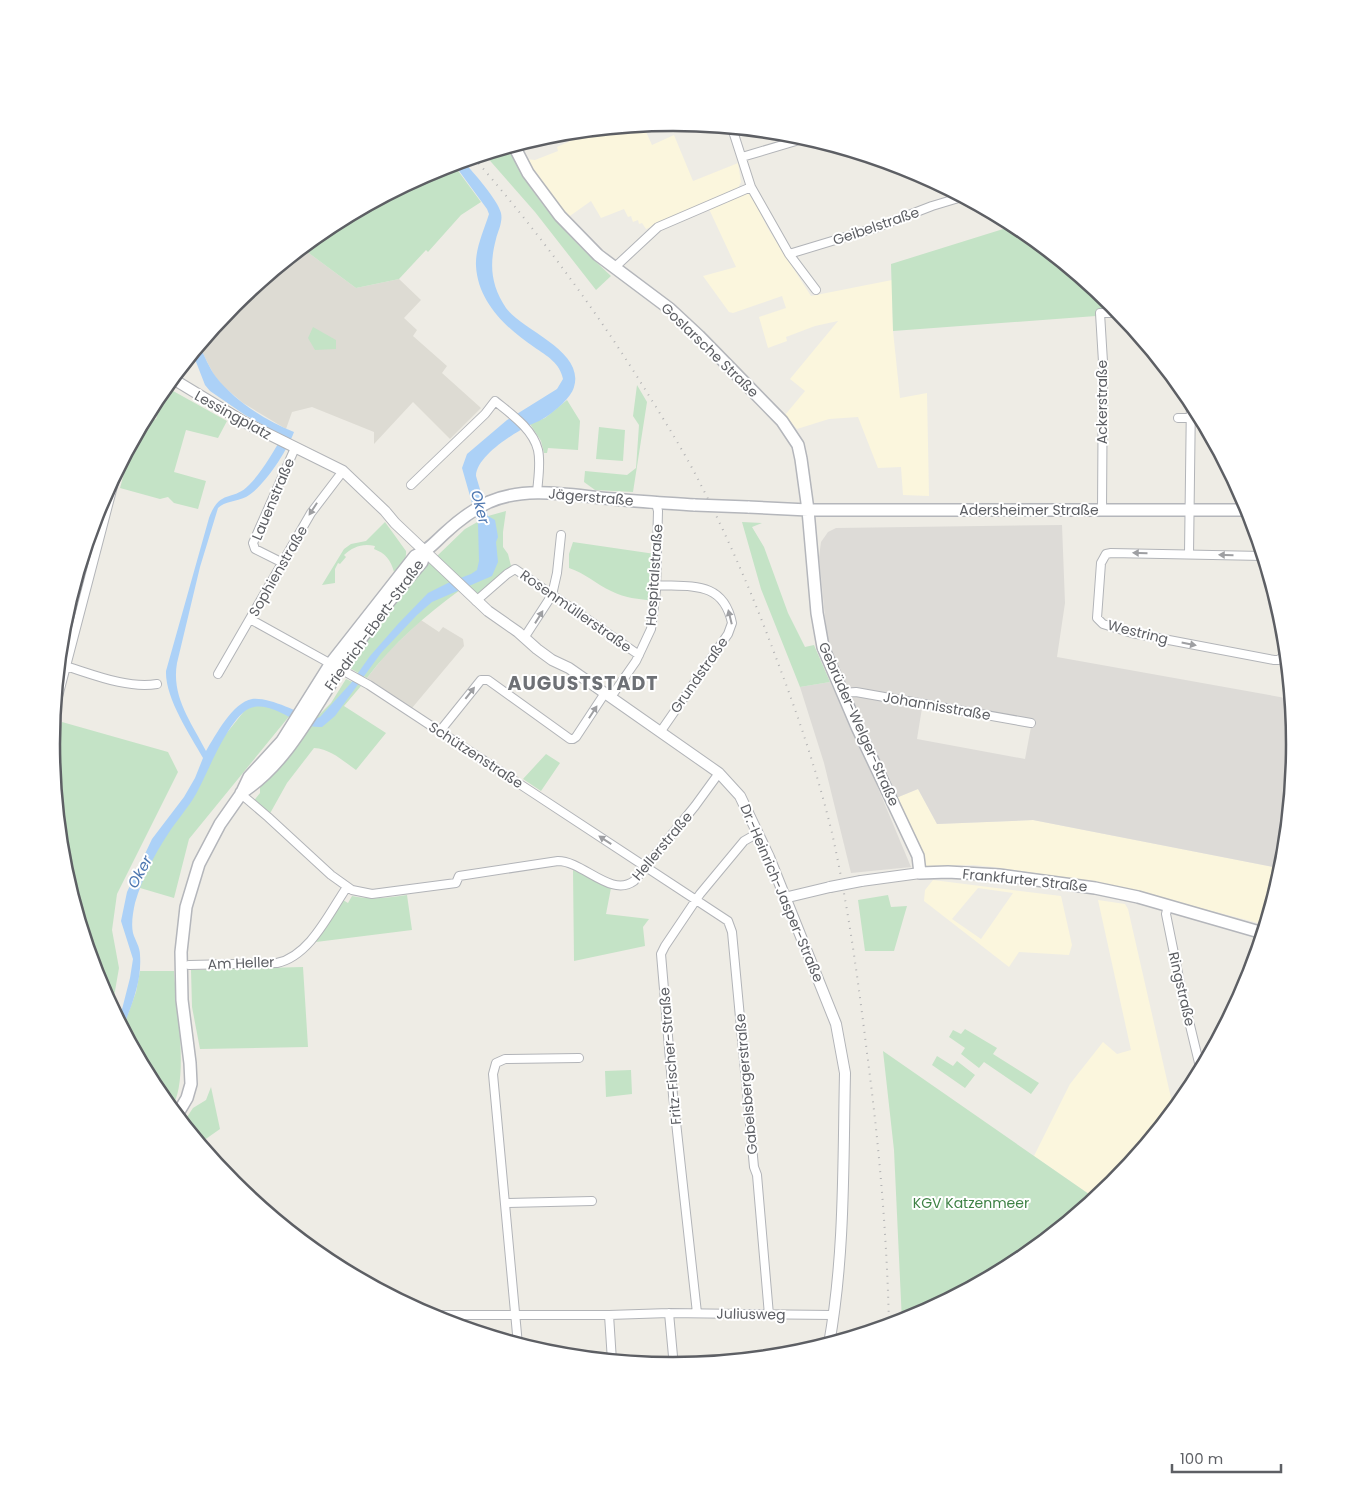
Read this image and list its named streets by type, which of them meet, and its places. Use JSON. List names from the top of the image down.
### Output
{
  "streets": {
    "main road": [
      "Goslarsche Straße",
      "Jägerstraße",
      "Adersheimer Straße",
      "Friedrich-Ebert-Straße",
      "Gebrüder-Welger-Straße",
      "Frankfurter Straße"
    ],
    "street": [
      "Geibelstraße",
      "Ackerstraße",
      "Lessingplatz",
      "Lauenstraße",
      "Sophienstraße",
      "Hospitalstraße",
      "Rosenmüllerstraße",
      "Westring",
      "Grundstraße",
      "Johannisstraße",
      "Schützenstraße",
      "Hellerstraße",
      "Dr.-Heinrich-Jasper-Straße",
      "Am Heller",
      "Ringstraße",
      "Fritz-Fischer-Straße",
      "Gabelsbergerstraße",
      "Juliusweg"
    ]
  },
  "crossings": [
    ["Goslarsche Straße", "Jägerstraße"],
    ["Goslarsche Straße", "Adersheimer Straße"],
    ["Goslarsche Straße", "Gebrüder-Welger-Straße"],
    ["Ackerstraße", "Adersheimer Straße"],
    ["Lessingplatz", "Lauenstraße"],
    ["Lessingplatz", "Dr.-Heinrich-Jasper-Straße"],
    ["Jägerstraße", "Adersheimer Straße"],
    ["Jägerstraße", "Hospitalstraße"],
    ["Jägerstraße", "Friedrich-Ebert-Straße"],
    ["Jägerstraße", "Gebrüder-Welger-Straße"],
    ["Jägerstraße", "Dr.-Heinrich-Jasper-Straße"],
    ["Lauenstraße", "Sophienstraße"],
    ["Lauenstraße", "Dr.-Heinrich-Jasper-Straße"],
    ["Adersheimer Straße", "Gebrüder-Welger-Straße"],
    ["Sophienstraße", "Schützenstraße"],
    ["Sophienstraße", "Dr.-Heinrich-Jasper-Straße"],
    ["Hospitalstraße", "Rosenmüllerstraße"],
    ["Hospitalstraße", "Grundstraße"],
    ["Hospitalstraße", "Schützenstraße"],
    ["Hospitalstraße", "Dr.-Heinrich-Jasper-Straße"],
    ["Rosenmüllerstraße", "Dr.-Heinrich-Jasper-Straße"],
    ["Friedrich-Ebert-Straße", "Schützenstraße"],
    ["Friedrich-Ebert-Straße", "Dr.-Heinrich-Jasper-Straße"],
    ["Grundstraße", "Dr.-Heinrich-Jasper-Straße"],
    ["Johannisstraße", "Gebrüder-Welger-Straße"],
    ["Gebrüder-Welger-Straße", "Frankfurter Straße"],
    ["Schützenstraße", "Hellerstraße"],
    ["Schützenstraße", "Fritz-Fischer-Straße"],
    ["Schützenstraße", "Gabelsbergerstraße"],
    ["Hellerstraße", "Dr.-Heinrich-Jasper-Straße"],
    ["Hellerstraße", "Am Heller"],
    ["Frankfurter Straße", "Dr.-Heinrich-Jasper-Straße"],
    ["Frankfurter Straße", "Ringstraße"],
    ["Dr.-Heinrich-Jasper-Straße", "Fritz-Fischer-Straße"],
    ["Dr.-Heinrich-Jasper-Straße", "Juliusweg"],
    ["Fritz-Fischer-Straße", "Gabelsbergerstraße"],
    ["Fritz-Fischer-Straße", "Juliusweg"],
    ["Gabelsbergerstraße", "Juliusweg"]
  ],
  "one_way": ["Sophienstraße", "Schützenstraße"],
  "districts": ["AUGUSTSTADT"],
  "water": ["Oker"],
  "parks": ["KGV Katzenmeer"],
  "scale_bar": "100 m"
}
